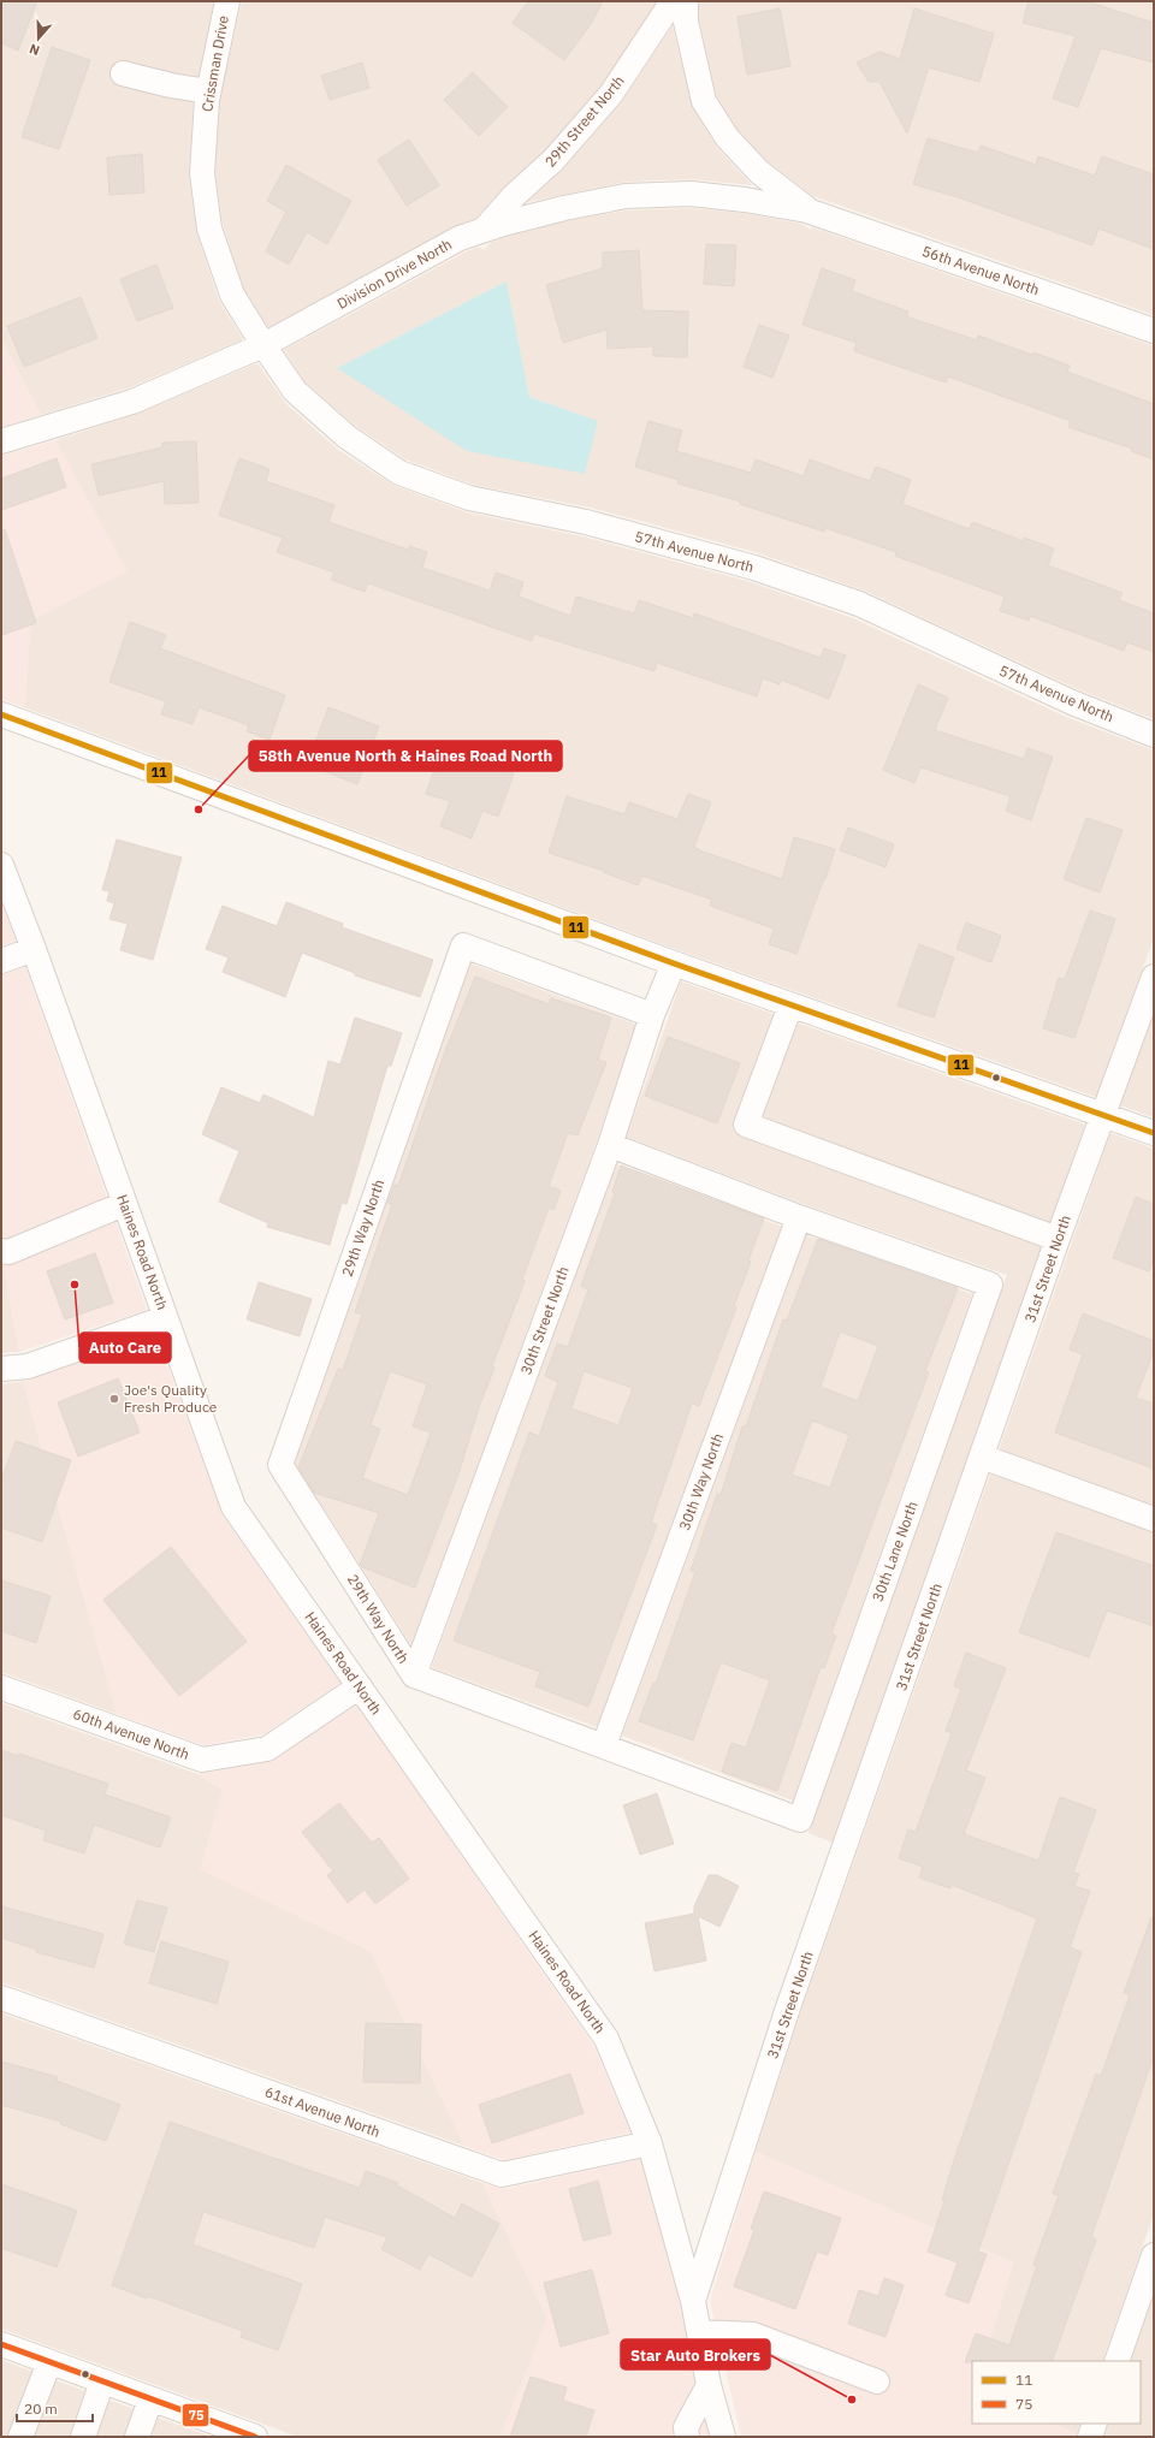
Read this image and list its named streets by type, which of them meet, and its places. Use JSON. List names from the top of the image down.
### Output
{
  "streets": {
    "street": [
      "Crissman Drive",
      "29th Street North",
      "56th Avenue North",
      "Division Drive North",
      "57th Avenue North",
      "29th Way North",
      "Haines Road North",
      "31st Street North",
      "30th Street North",
      "30th Way North",
      "30th Lane North",
      "60th Avenue North",
      "61st Avenue North"
    ]
  },
  "crossings": [
    ["Crissman Drive", "Division Drive North"],
    ["Crissman Drive", "57th Avenue North"],
    ["29th Street North", "Division Drive North"],
    ["56th Avenue North", "Division Drive North"],
    ["Division Drive North", "57th Avenue North"],
    ["29th Way North", "30th Street North"],
    ["Haines Road North", "31st Street North"],
    ["Haines Road North", "60th Avenue North"],
    ["Haines Road North", "61st Avenue North"],
    ["30th Way North", "30th Lane North"]
  ],
  "places": [
    "58th Avenue North & Haines Road North",
    "Auto Care",
    "Joe's Quality Fresh Produce",
    "Star Auto Brokers"
  ],
  "lines": ["transit line 11", "transit line 75"],
  "legend": ["11", "75"],
  "scale_bar": "20 m",
  "north": "bottom"
}
